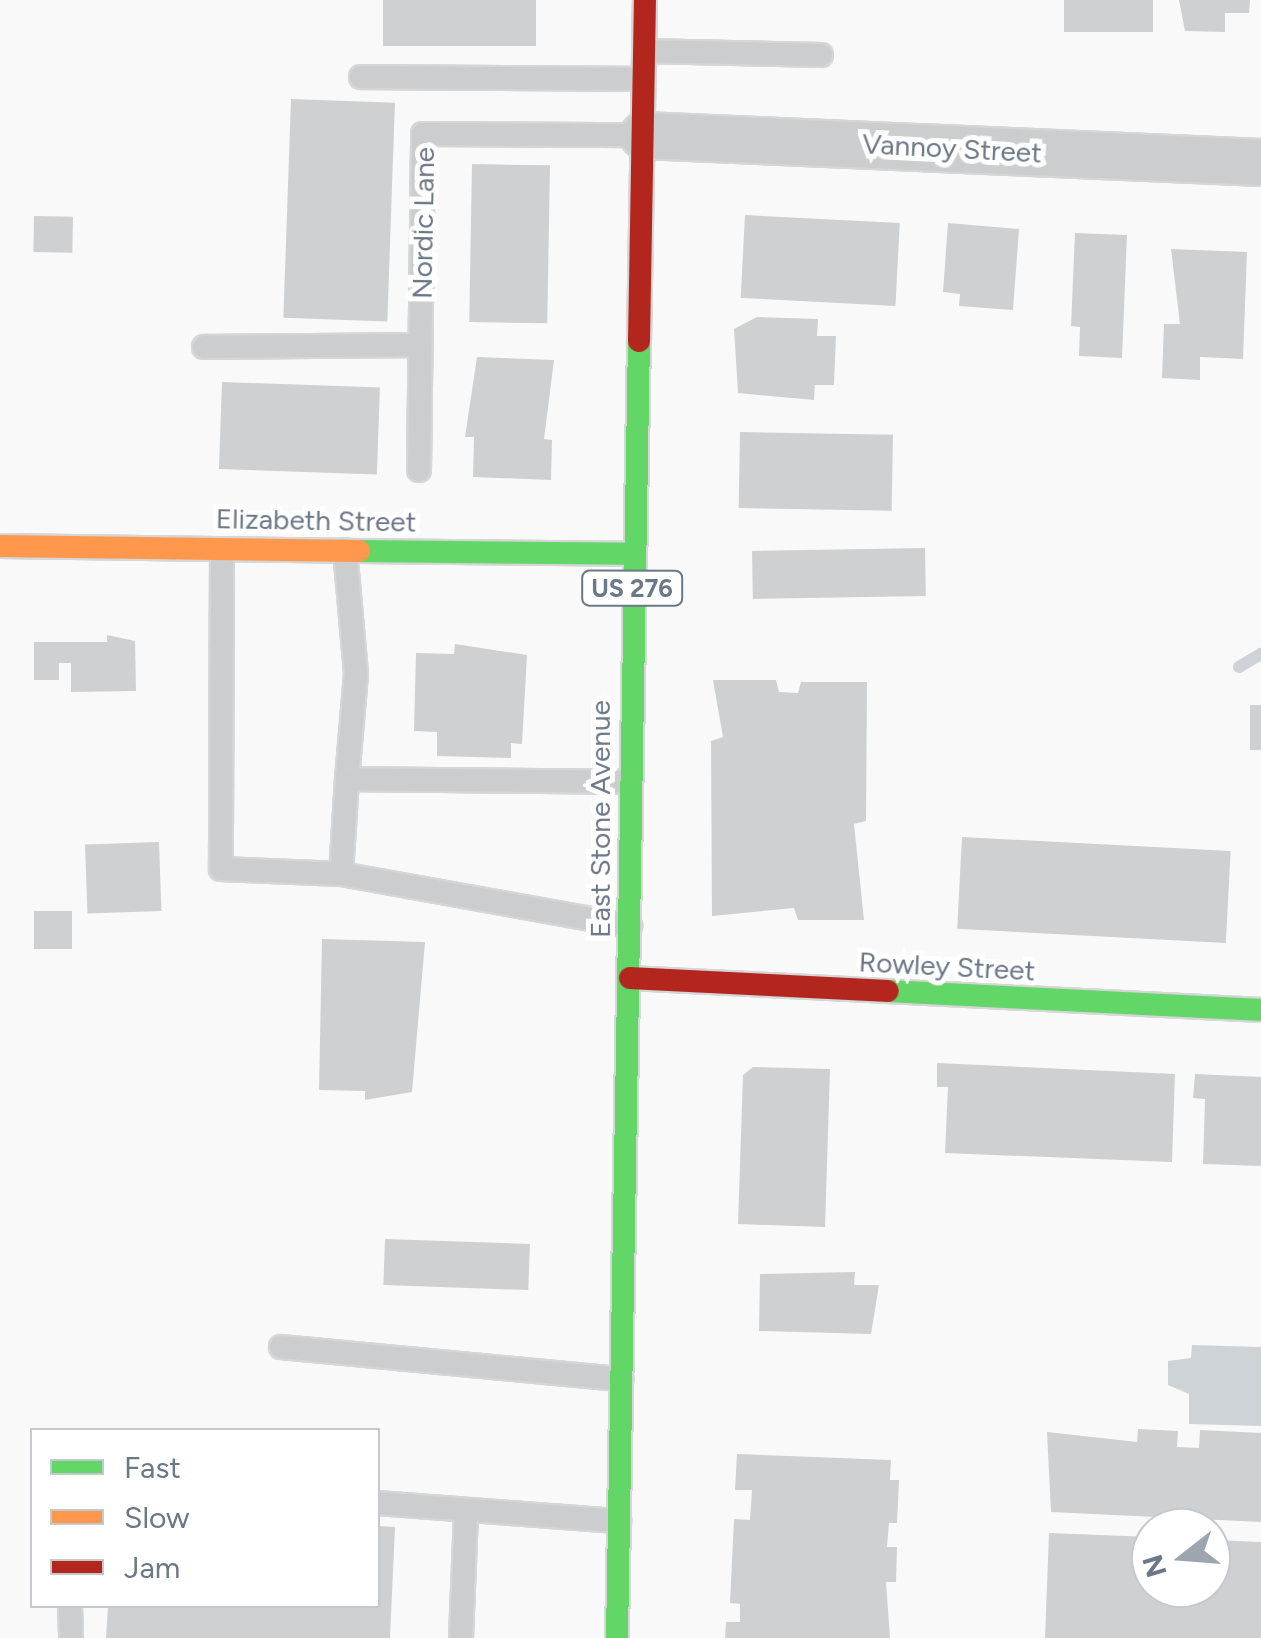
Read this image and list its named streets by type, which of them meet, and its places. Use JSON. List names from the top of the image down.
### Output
{
  "streets": {
    "main road": [
      "Elizabeth Street",
      "US 276",
      "East Stone Avenue",
      "Rowley Street"
    ],
    "street": ["Vannoy Street"],
    "lane": ["Nordic Lane"]
  },
  "crossings": [
    ["Vannoy Street", "Nordic Lane"],
    ["Vannoy Street", "East Stone Avenue"],
    ["Nordic Lane", "East Stone Avenue"],
    ["Elizabeth Street", "East Stone Avenue"],
    ["East Stone Avenue", "Rowley Street"]
  ],
  "legend": ["Fast", "Slow", "Jam"],
  "north": "left"
}
